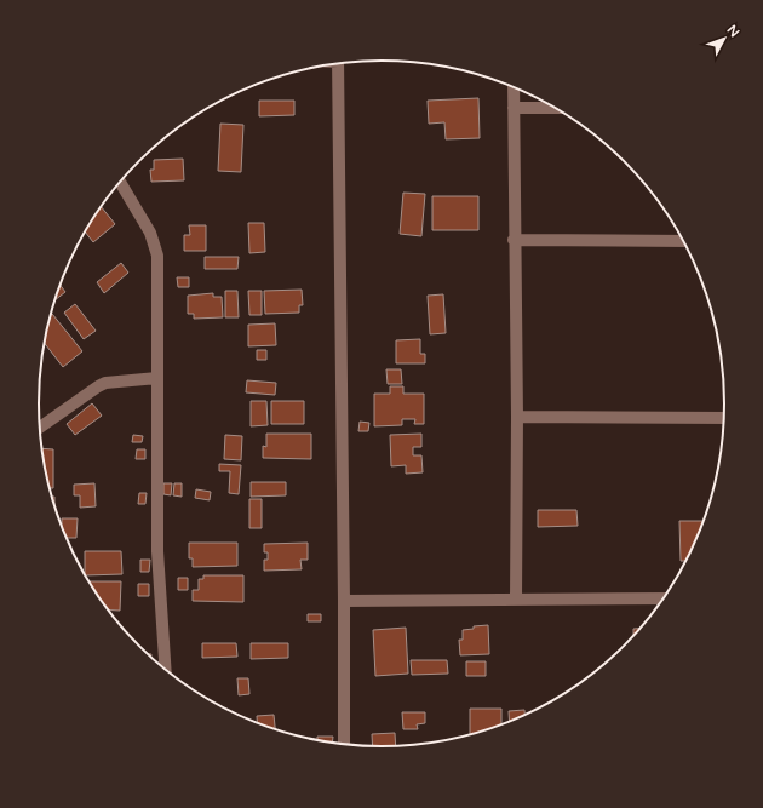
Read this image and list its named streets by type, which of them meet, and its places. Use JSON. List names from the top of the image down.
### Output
{
  "north": "top right"
}
